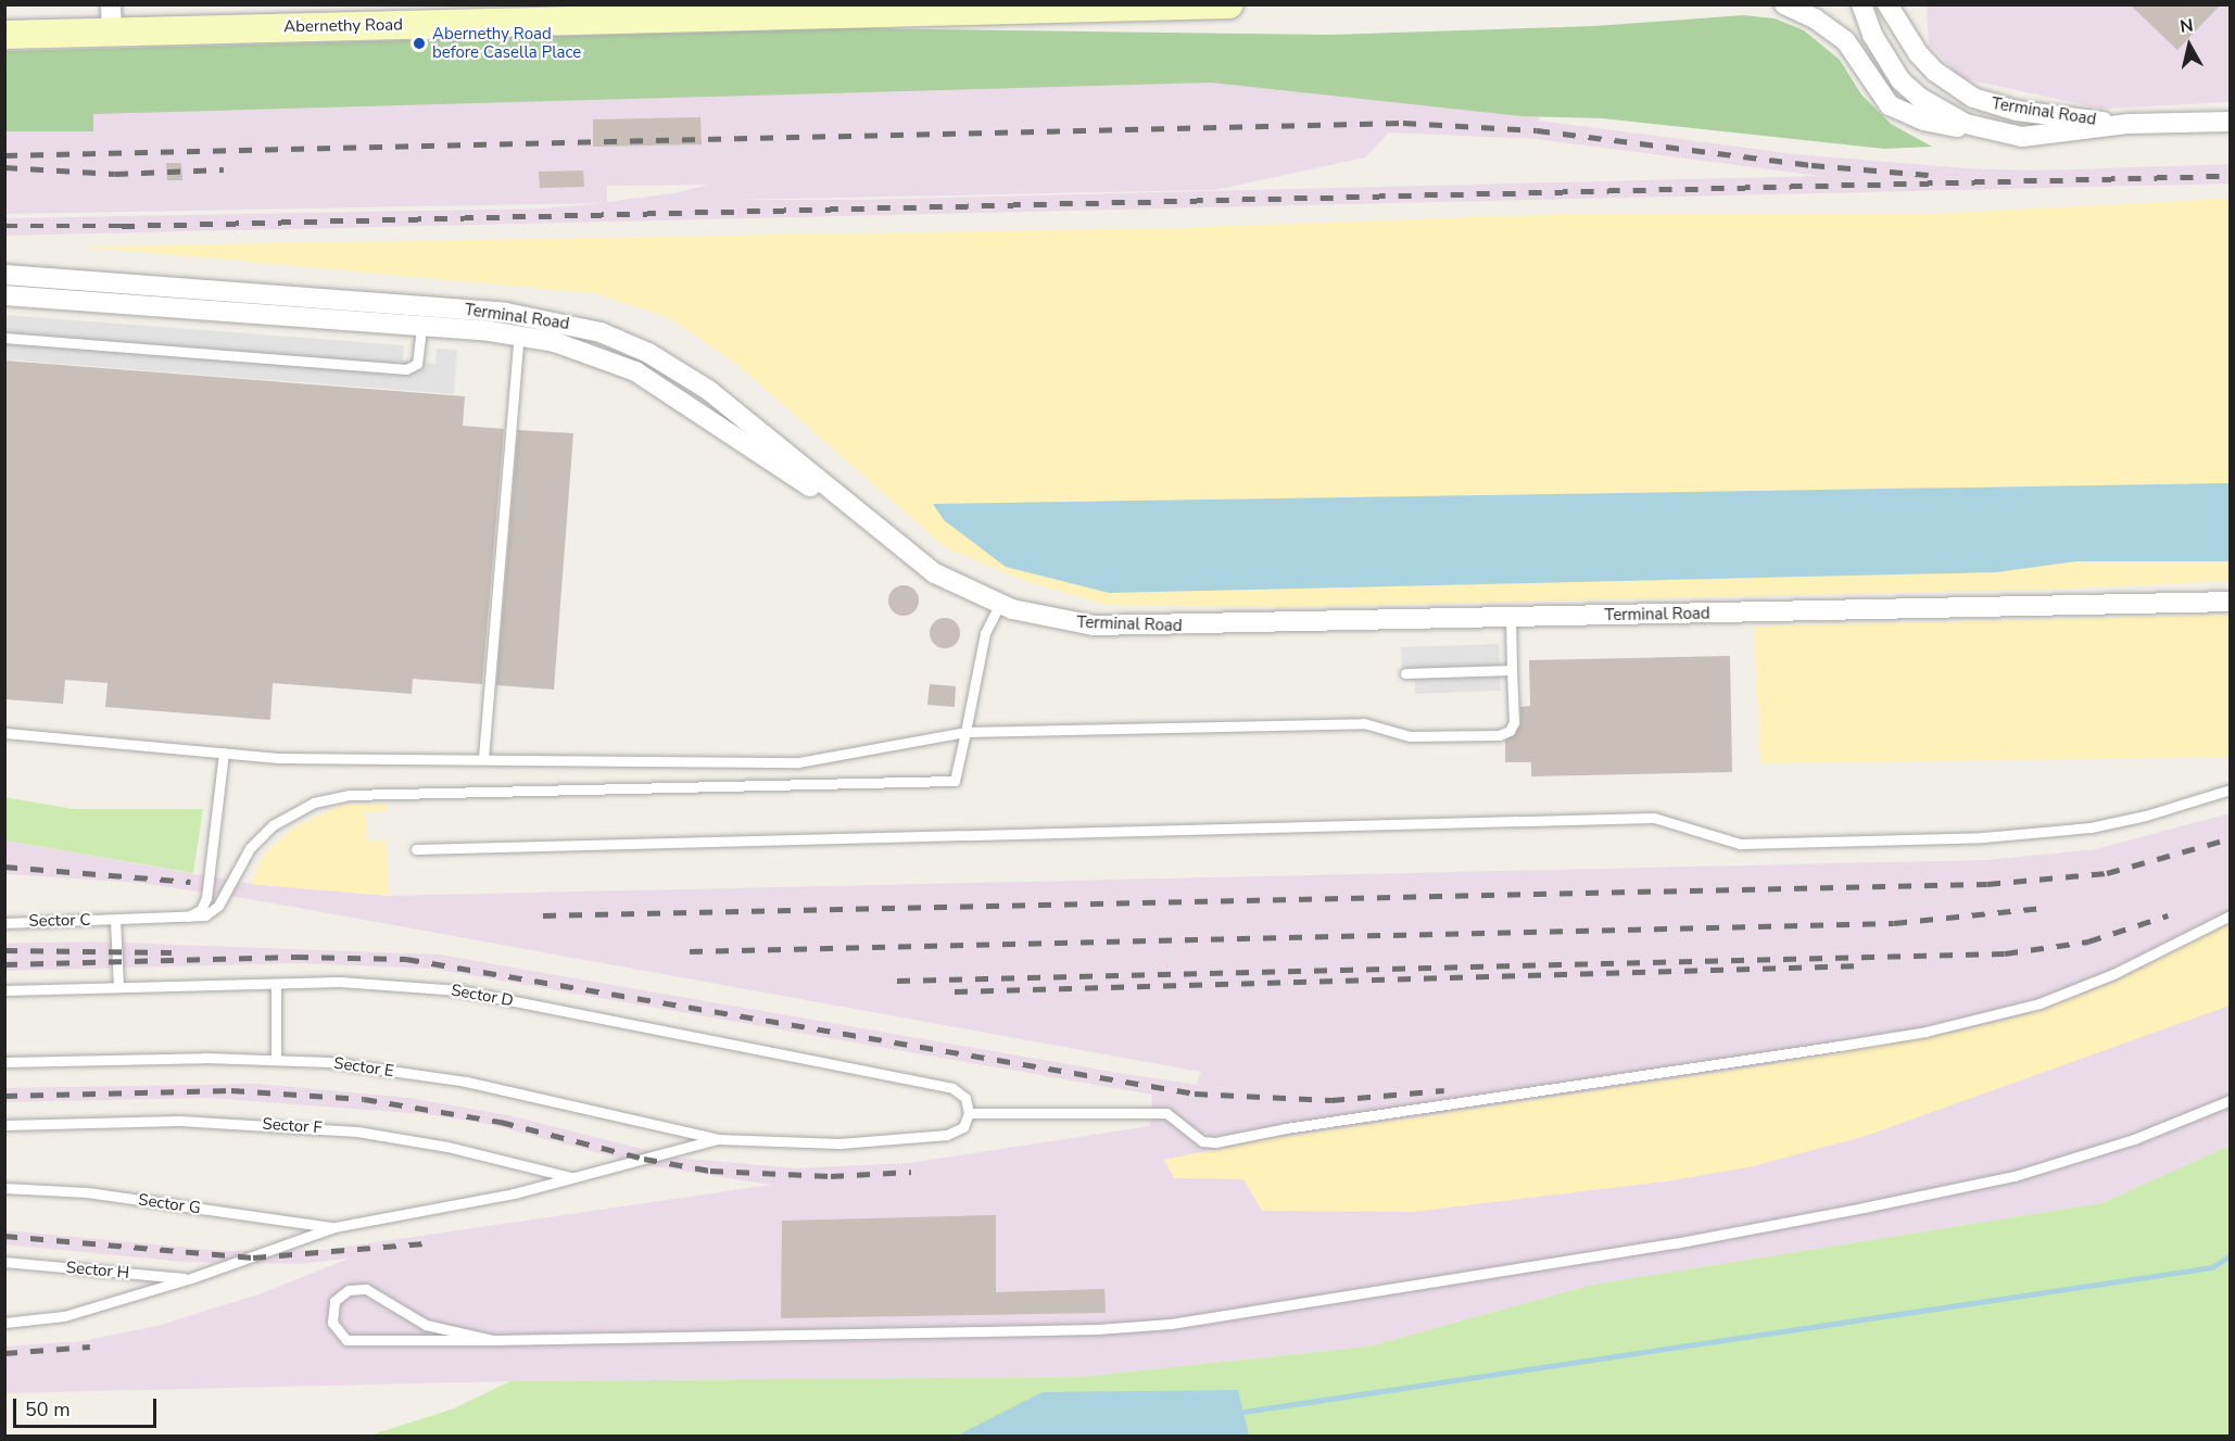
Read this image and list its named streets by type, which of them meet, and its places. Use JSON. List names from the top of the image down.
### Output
{
  "streets": {
    "main road": ["Abernethy Road"],
    "street": ["Terminal Road"],
    "lane": [
      "Sector C",
      "Sector D",
      "Sector E",
      "Sector F",
      "Sector G",
      "Sector H"
    ]
  },
  "places": ["Abernethy Road before Casella Place"],
  "scale_bar": "50 m",
  "north": "top"
}
